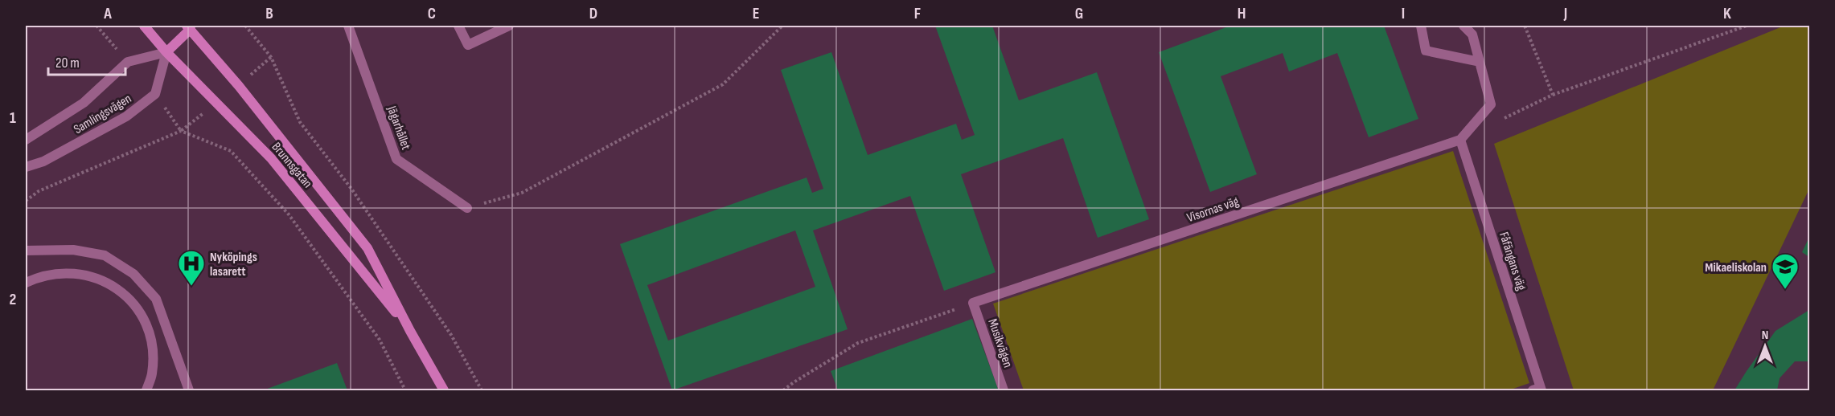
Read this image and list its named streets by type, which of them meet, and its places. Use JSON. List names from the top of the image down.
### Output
{
  "streets": {
    "main road": ["Brunnsgatan"],
    "street": [
      "Samlingsvägen",
      "Jägarhållet",
      "Visornas väg",
      "Fåfängans väg",
      "Musikvägen"
    ]
  },
  "crossings": [
    ["Samlingsvägen", "Brunnsgatan"],
    ["Visornas väg", "Fåfängans väg"],
    ["Visornas väg", "Musikvägen"]
  ],
  "places": {
    "hospital": ["Nyköpings lasarett"],
    "school or university": ["Mikaeliskolan"]
  },
  "scale_bar": "20 m",
  "north": "top",
  "grid": {
    "columns": [
      "A",
      "B",
      "C",
      "D",
      "E",
      "F",
      "G",
      "H",
      "I",
      "J",
      "K"
    ],
    "rows": ["1", "2"]
  }
}
